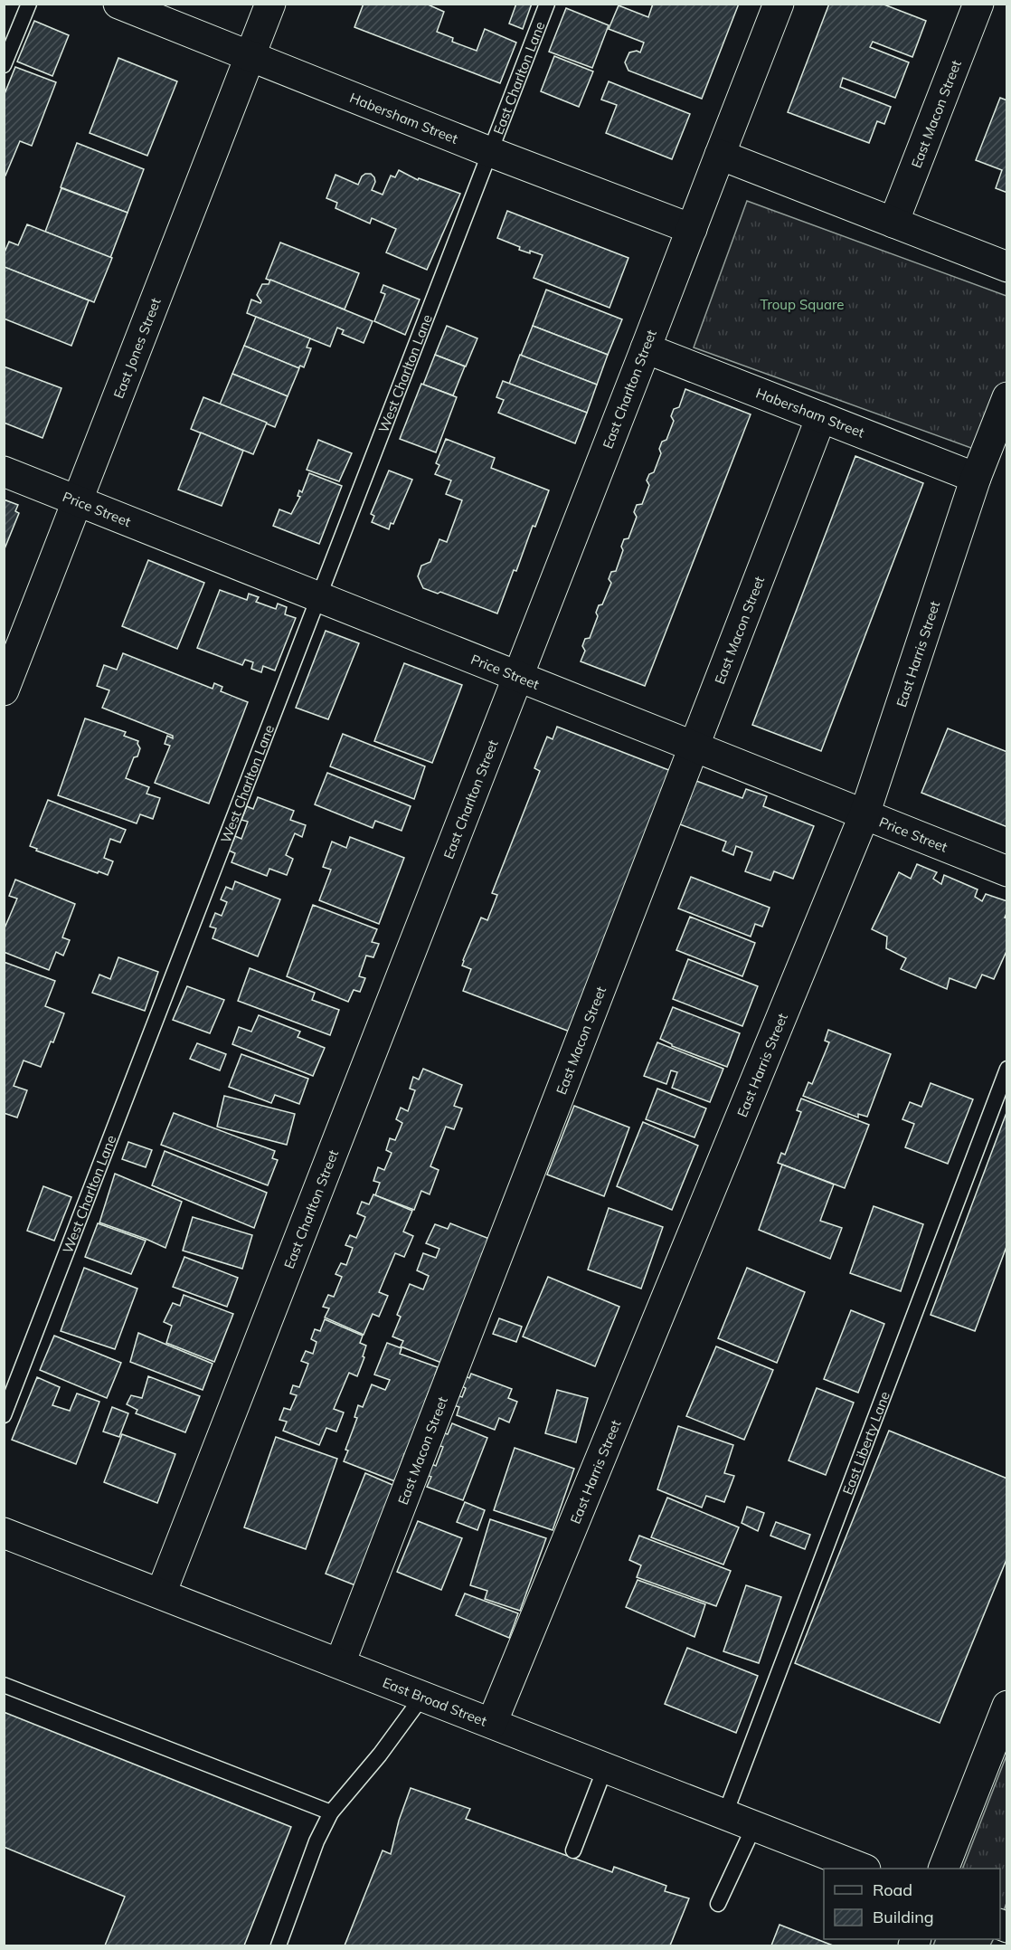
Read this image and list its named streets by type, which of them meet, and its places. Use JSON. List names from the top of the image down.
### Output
{
  "streets": {
    "street": [
      "East Macon Street",
      "Habersham Street",
      "East Jones Street",
      "East Charlton Street",
      "Price Street",
      "East Harris Street",
      "East Broad Street"
    ],
    "lane": ["East Charlton Lane", "West Charlton Lane", "East Liberty Lane"]
  },
  "crossings": [
    ["East Charlton Lane", "Habersham Street"],
    ["East Charlton Lane", "West Charlton Lane"],
    ["East Macon Street", "Habersham Street"],
    ["East Macon Street", "Price Street"],
    ["East Macon Street", "East Broad Street"],
    ["Habersham Street", "East Jones Street"],
    ["Habersham Street", "West Charlton Lane"],
    ["Habersham Street", "East Charlton Street"],
    ["Habersham Street", "East Harris Street"],
    ["East Jones Street", "Price Street"],
    ["West Charlton Lane", "Price Street"],
    ["East Charlton Street", "Price Street"],
    ["East Charlton Street", "East Broad Street"],
    ["Price Street", "East Harris Street"],
    ["East Harris Street", "East Broad Street"],
    ["East Liberty Lane", "East Broad Street"]
  ],
  "parks": ["Troup Square"],
  "legend": ["Road", "Building"]
}
